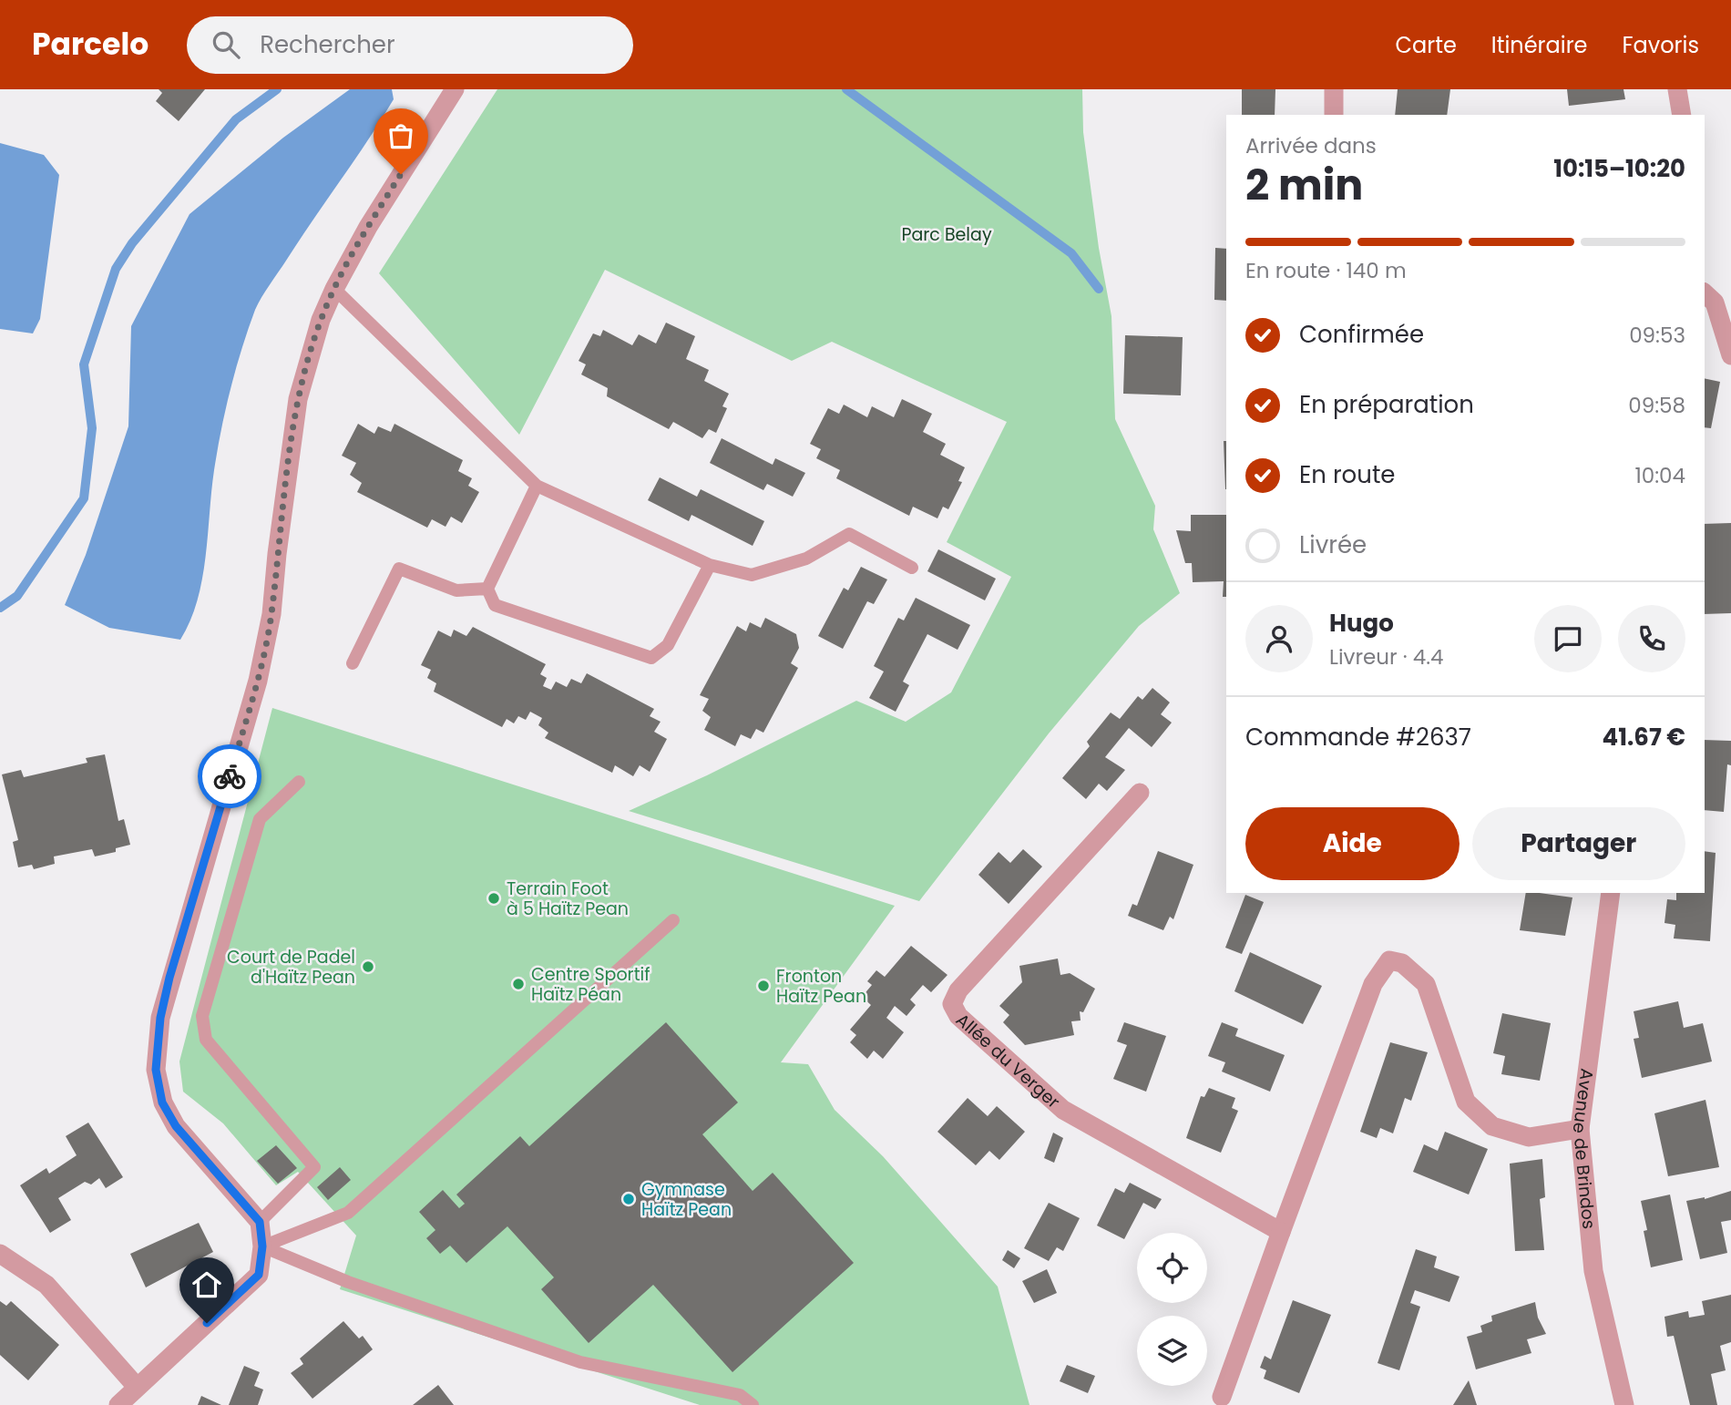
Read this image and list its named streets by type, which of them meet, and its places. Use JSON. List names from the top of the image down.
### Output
{
  "streets": {
    "street": ["Allée du Verger", "Avenue de Brindos"]
  },
  "parks": ["Parc Belay"],
  "places": [
    "Terrain Foot à 5 Haïtz Pean",
    "Court de Padel d'Haïtz Pean",
    "Centre Sportif Haïtz Péan",
    "Fronton Haïtz Pean",
    "Gymnase Haïtz Pean"
  ],
  "page": {
    "header": "Parcelo",
    "search": "Rechercher",
    "nav": ["Carte", "Itinéraire", "Favoris"],
    "heading": ["2 min", "Arrivée dans", "10:15–10:20"],
    "panel": [
      "Hugo",
      "Livreur · 4.4",
      "Commande #2637",
      "41.67 €"
    ],
    "bar": "En route · 140 m",
    "list": [
      ["Confirmée", "09:53"],
      ["En préparation", "09:58"],
      ["En route", "10:04"],
      "Livrée"
    ],
    "buttons": ["Aide", "Partager"]
  }
}
